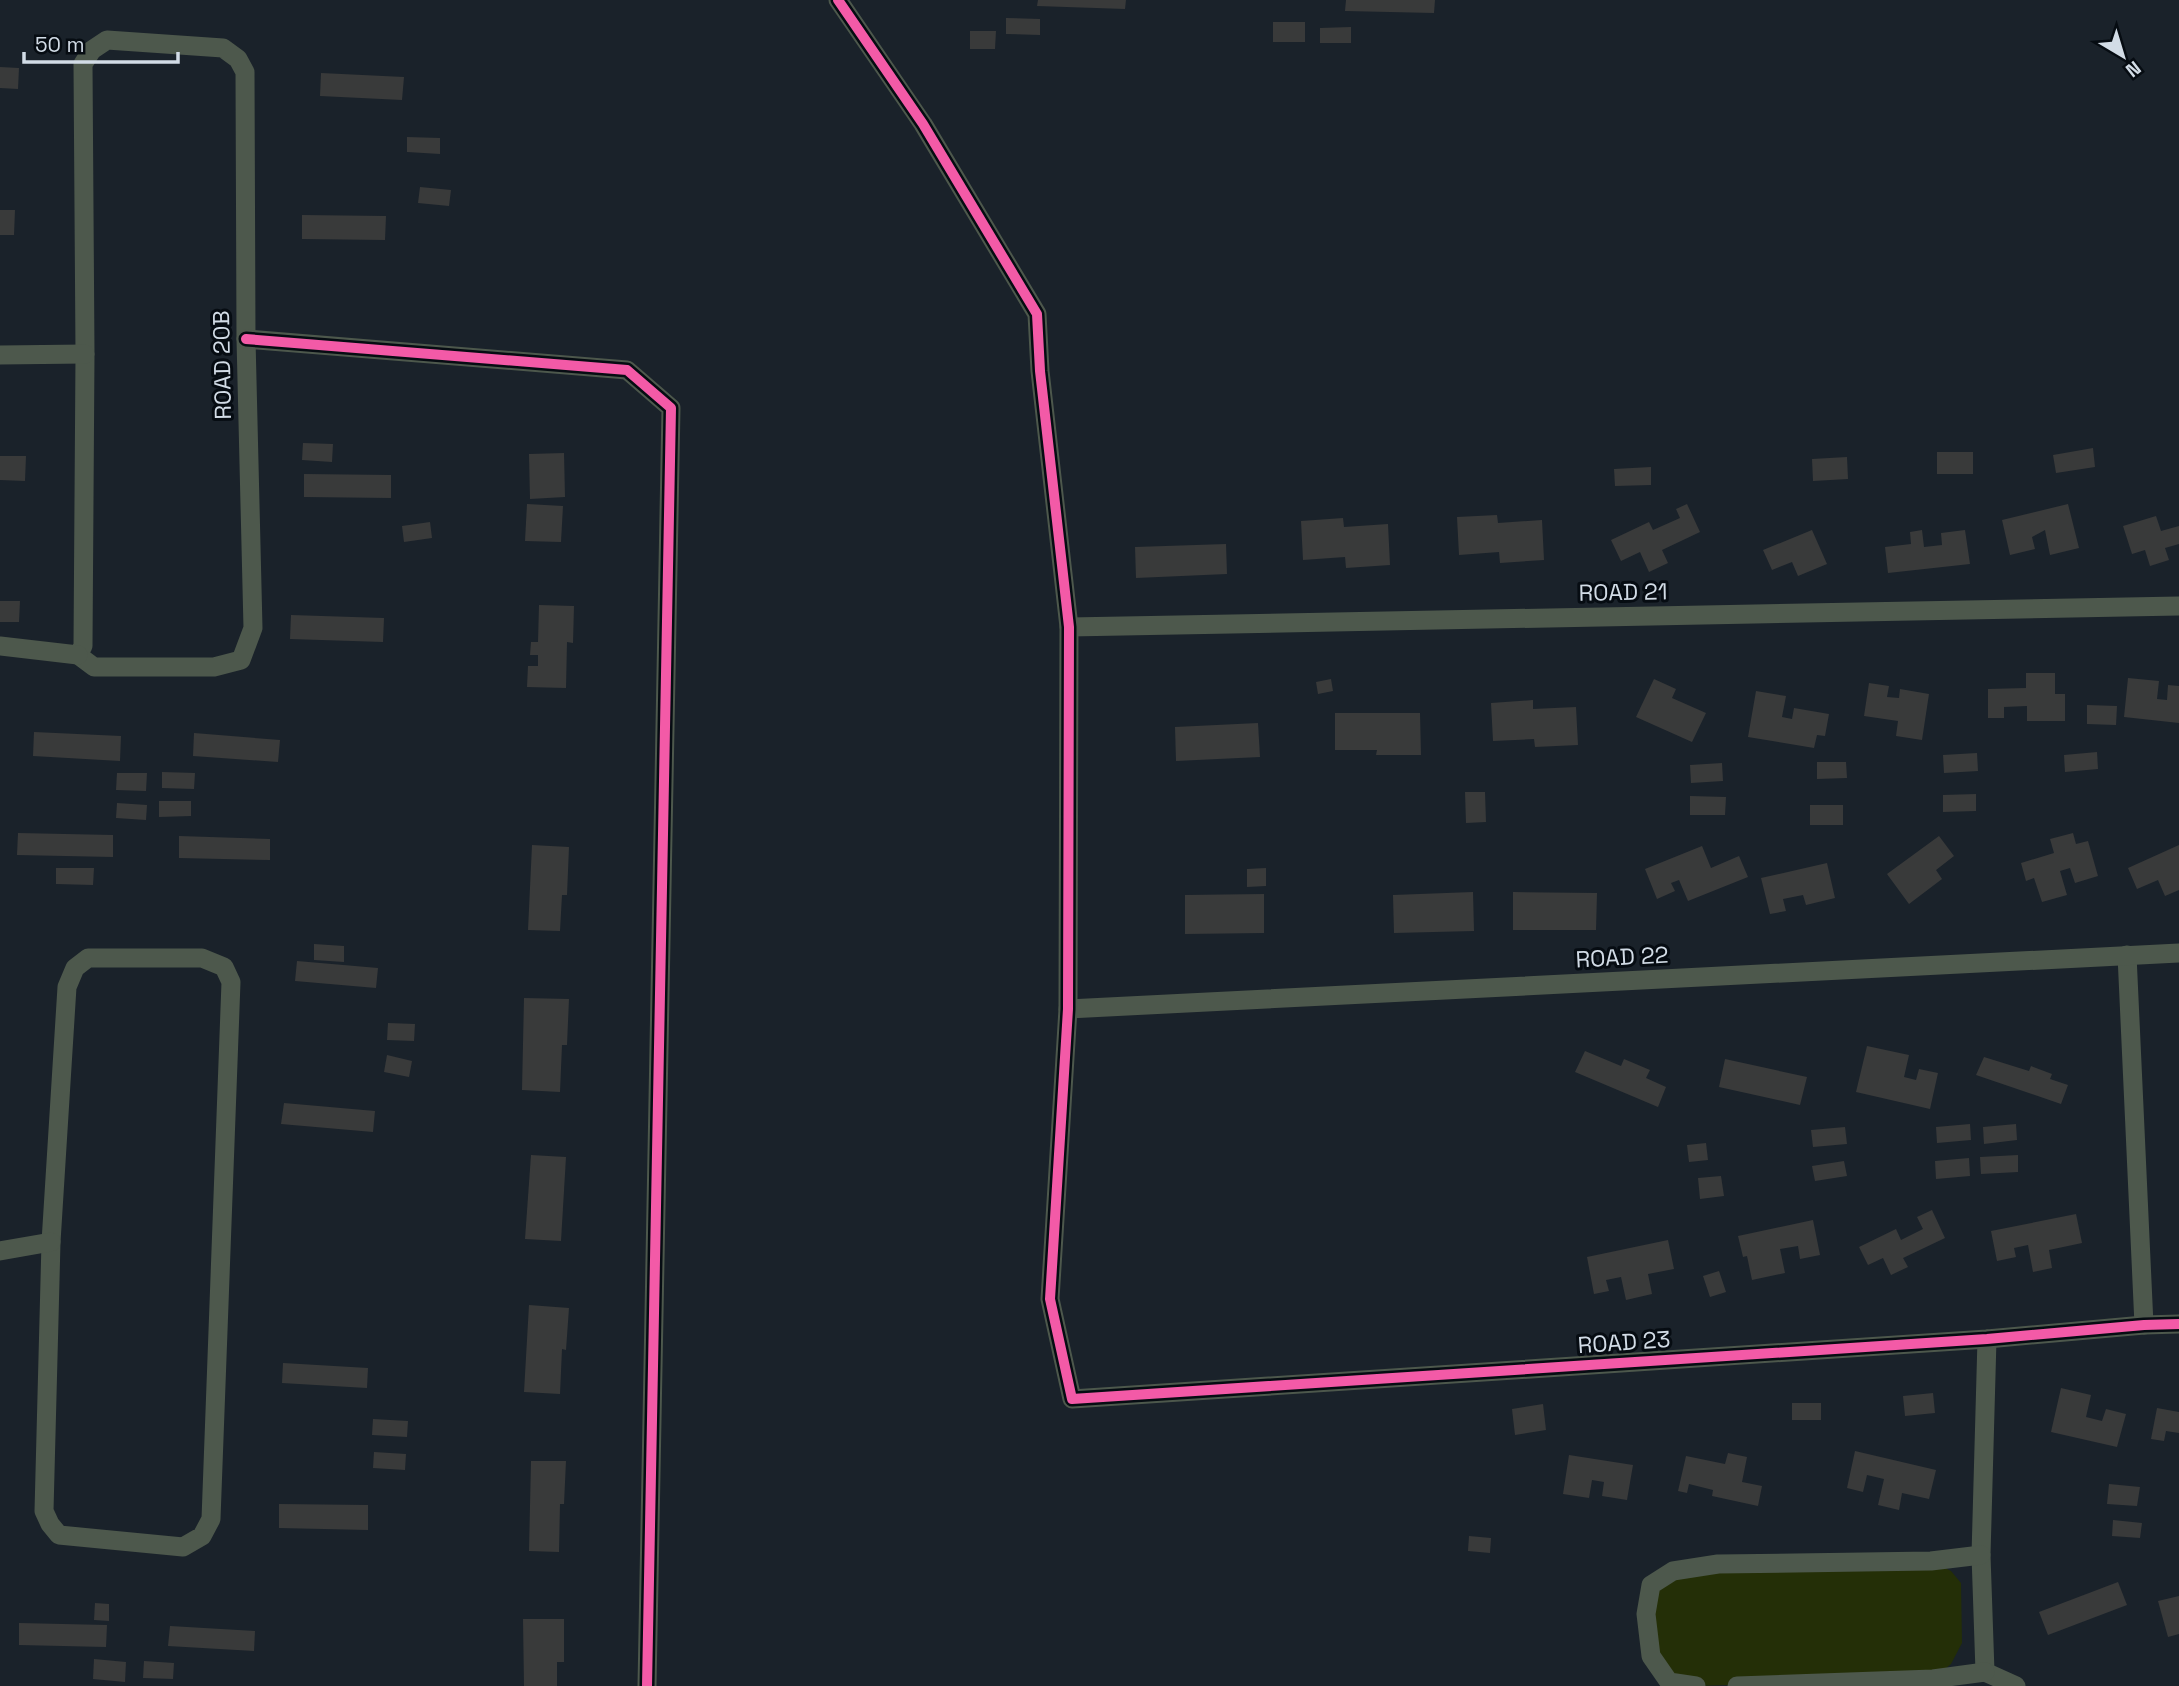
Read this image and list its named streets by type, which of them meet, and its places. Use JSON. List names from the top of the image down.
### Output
{
  "streets": {
    "street": [
      "ROAD 20B",
      "ROAD 21",
      "ROAD 22",
      "ROAD 23"
    ]
  },
  "crossings": [
    ["ROAD 22", "ROAD 23"]
  ],
  "scale_bar": "50 m",
  "north": "bottom right"
}
